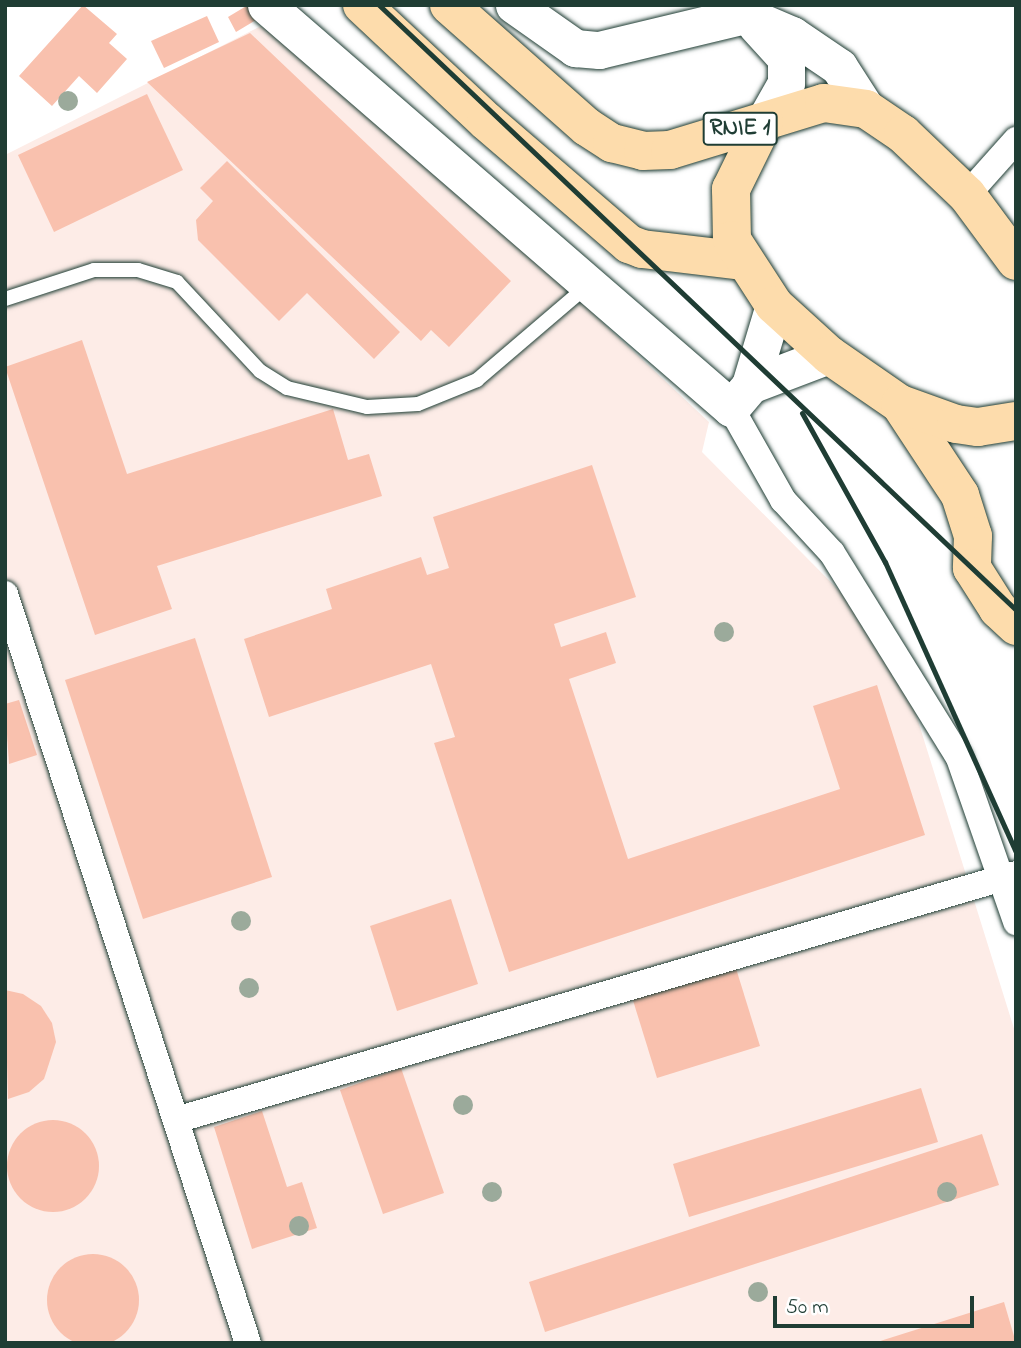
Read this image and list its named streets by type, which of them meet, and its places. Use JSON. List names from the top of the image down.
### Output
{
  "streets": {
    "highway": ["RNIE 1"]
  },
  "scale_bar": "50 m"
}
